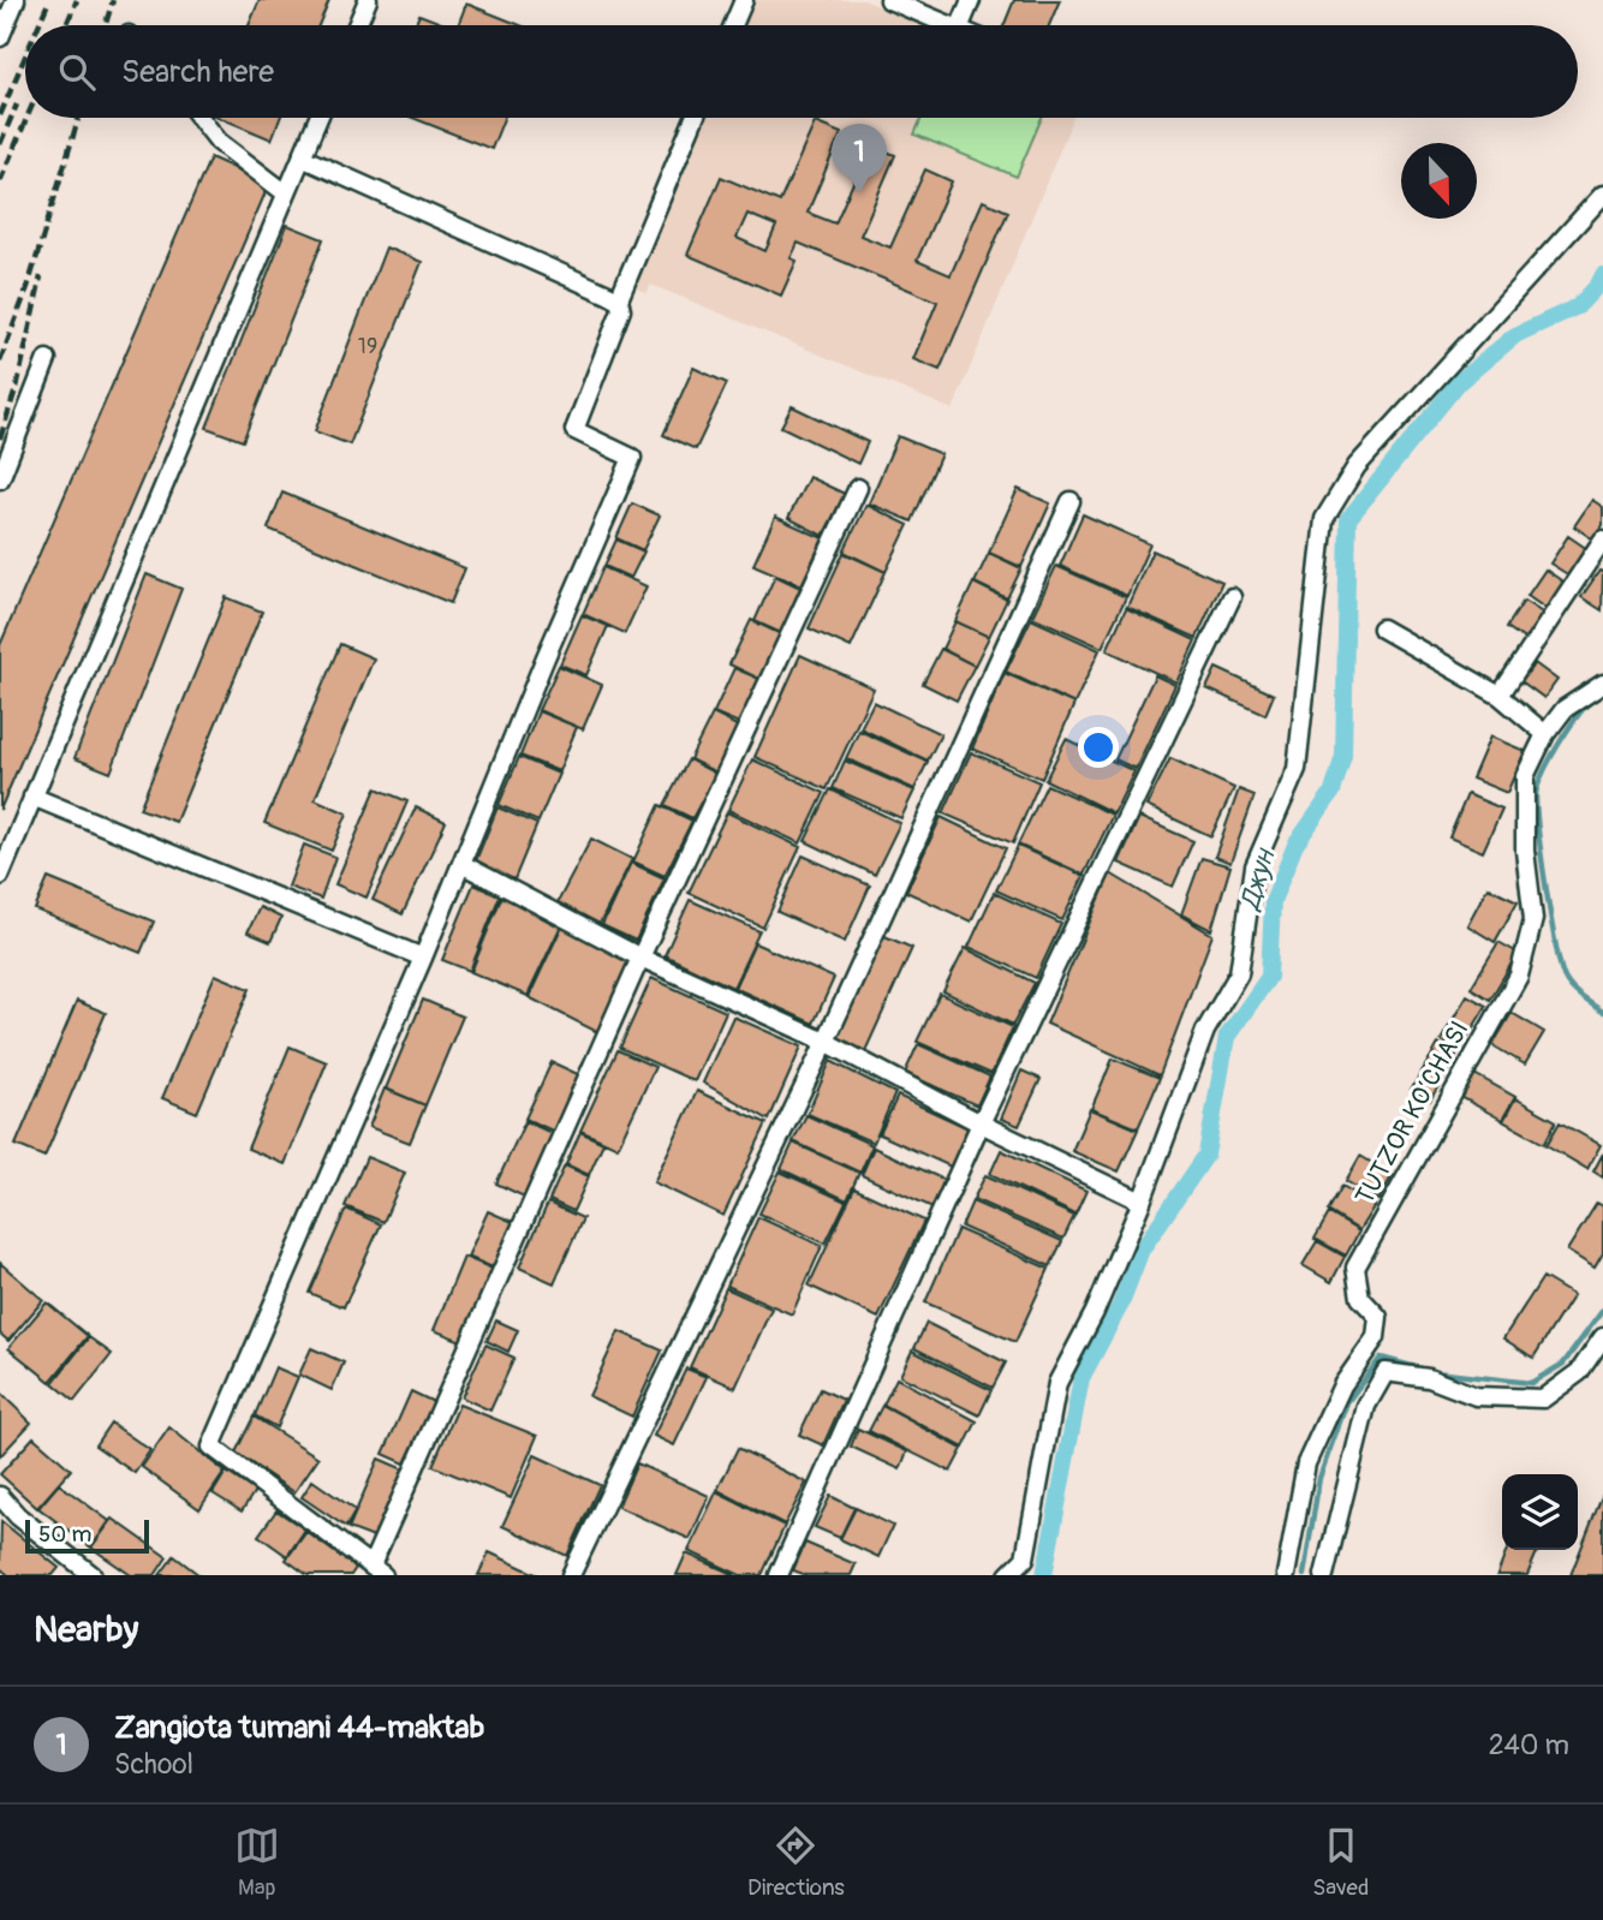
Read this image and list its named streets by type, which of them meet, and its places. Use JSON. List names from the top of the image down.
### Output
{
  "streets": {
    "street": ["TUTZOR KO‘CHASI"]
  },
  "water": ["Джун"],
  "house_numbers": ["19"],
  "scale_bar": "50 m",
  "north": "bottom",
  "page": {
    "search": "Search here",
    "pins": "1",
    "scale": "50 m",
    "heading": "Nearby",
    "list": [
      {
        "mark": "1",
        "name": "Zangiota tumani 44-maktab",
        "note": "School",
        "value": "240 m"
      }
    ],
    "nav": ["Map", "Directions", "Saved"]
  }
}
